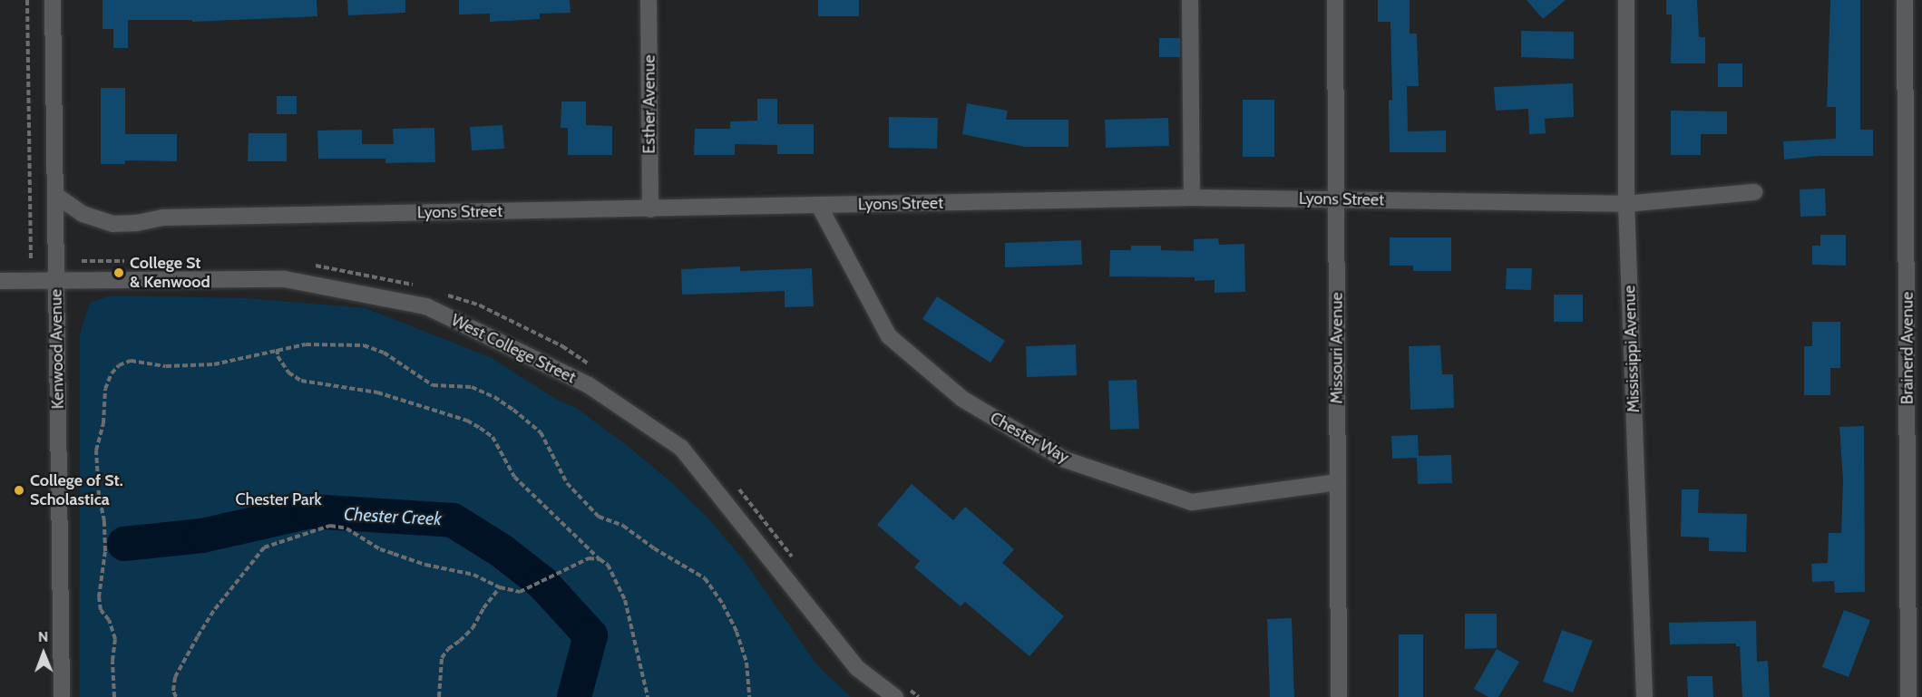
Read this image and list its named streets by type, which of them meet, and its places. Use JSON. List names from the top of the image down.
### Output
{
  "streets": {
    "street": [
      "Esther Avenue",
      "Lyons Street",
      "Missouri Avenue",
      "Brainerd Avenue",
      "Kenwood Avenue",
      "West College Street",
      "Mississippi Avenue",
      "Chester Way"
    ]
  },
  "crossings": [
    ["Esther Avenue", "Lyons Street"],
    ["Lyons Street", "Missouri Avenue"],
    ["Lyons Street", "Kenwood Avenue"],
    ["Lyons Street", "Mississippi Avenue"],
    ["Lyons Street", "Chester Way"],
    ["Missouri Avenue", "Chester Way"],
    ["Kenwood Avenue", "West College Street"]
  ],
  "water": ["Chester Creek"],
  "parks": ["Chester Park"],
  "places": ["College St & Kenwood", "College of St. Scholastica"],
  "north": "top"
}
